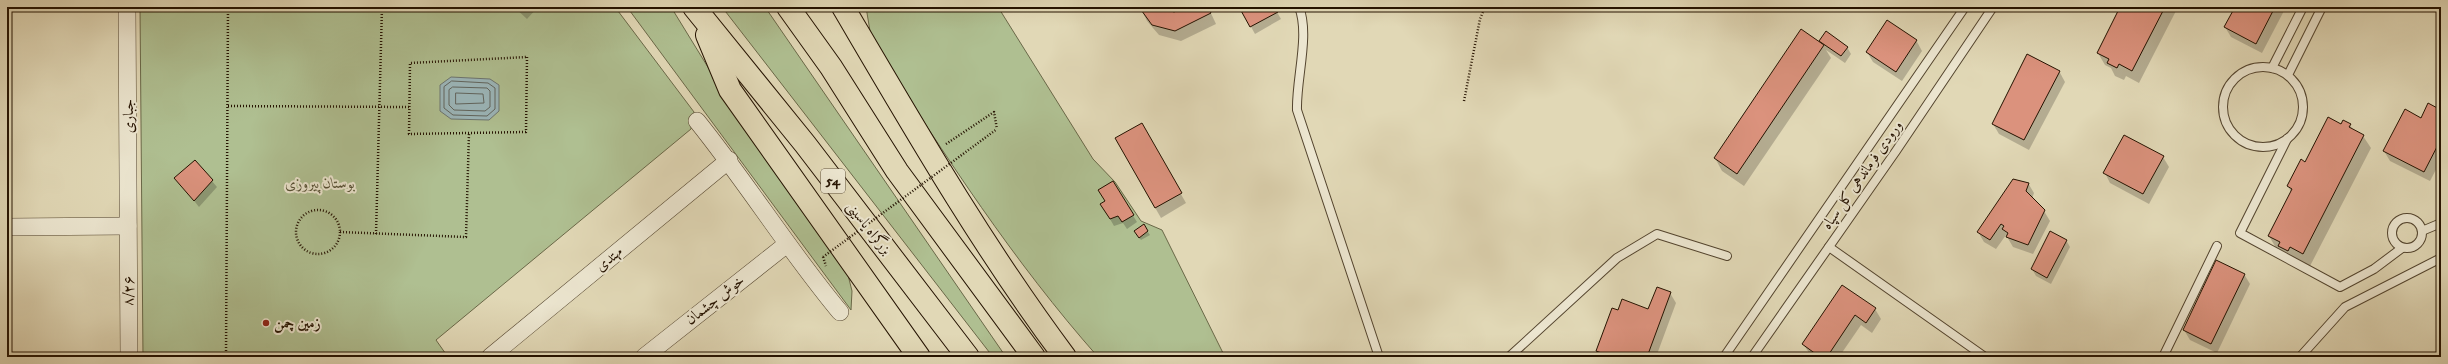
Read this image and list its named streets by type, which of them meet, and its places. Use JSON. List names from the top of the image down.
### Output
{
  "streets": {
    "highway": ["54", "بزرگراه یاسینی"],
    "street": [
      "جباری",
      "مهتدی",
      "۸/۲۶",
      "خوش چشمان"
    ],
    "lane": ["ورودی فرماندهی کل سپاه"]
  },
  "crossings": [
    ["جباری", "۸/۲۶"]
  ],
  "parks": ["بوستان پیروزی"],
  "places": ["زمین چمن"]
}
